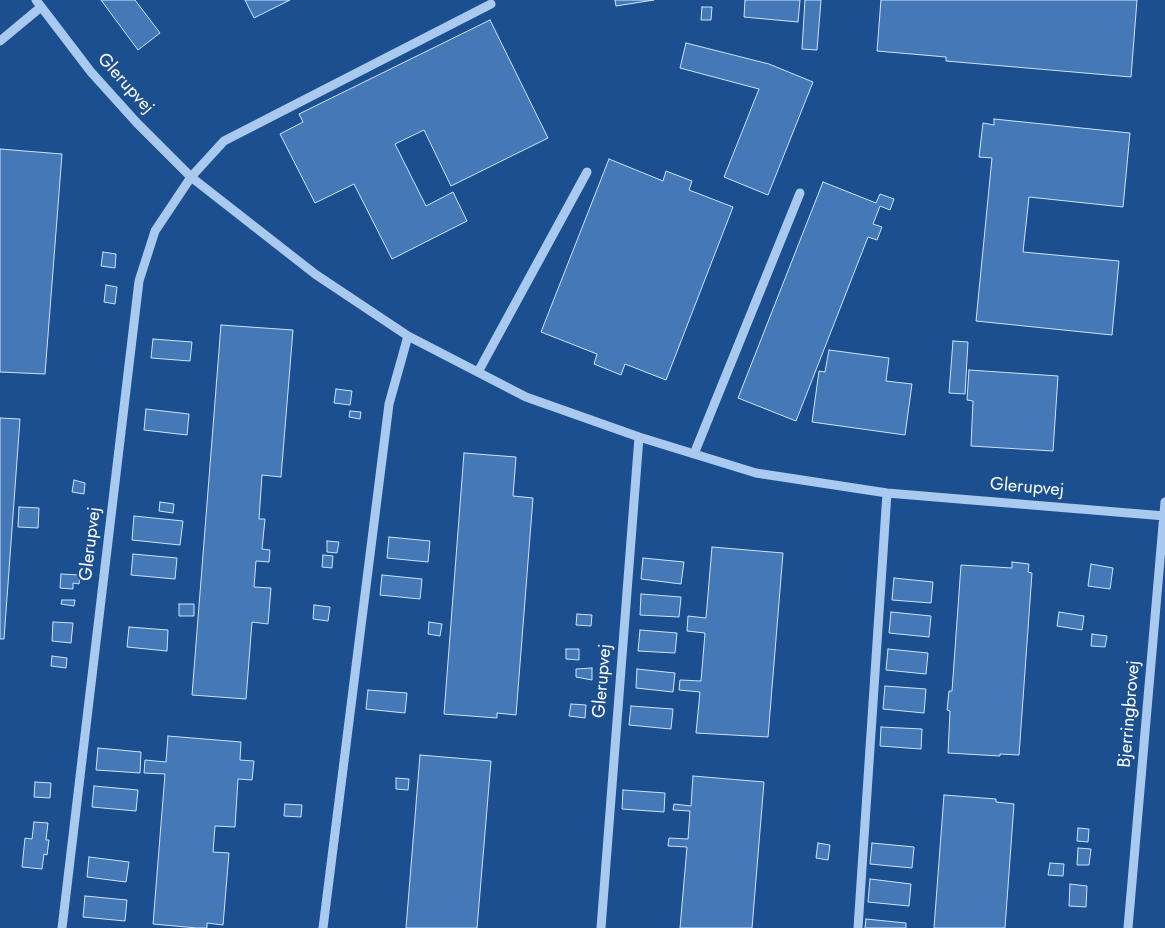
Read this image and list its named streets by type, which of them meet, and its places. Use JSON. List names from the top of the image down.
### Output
{
  "streets": {
    "street": ["Glerupvej", "Bjerringbrovej"]
  },
  "crossings": [
    ["Glerupvej", "Bjerringbrovej"]
  ]
}
